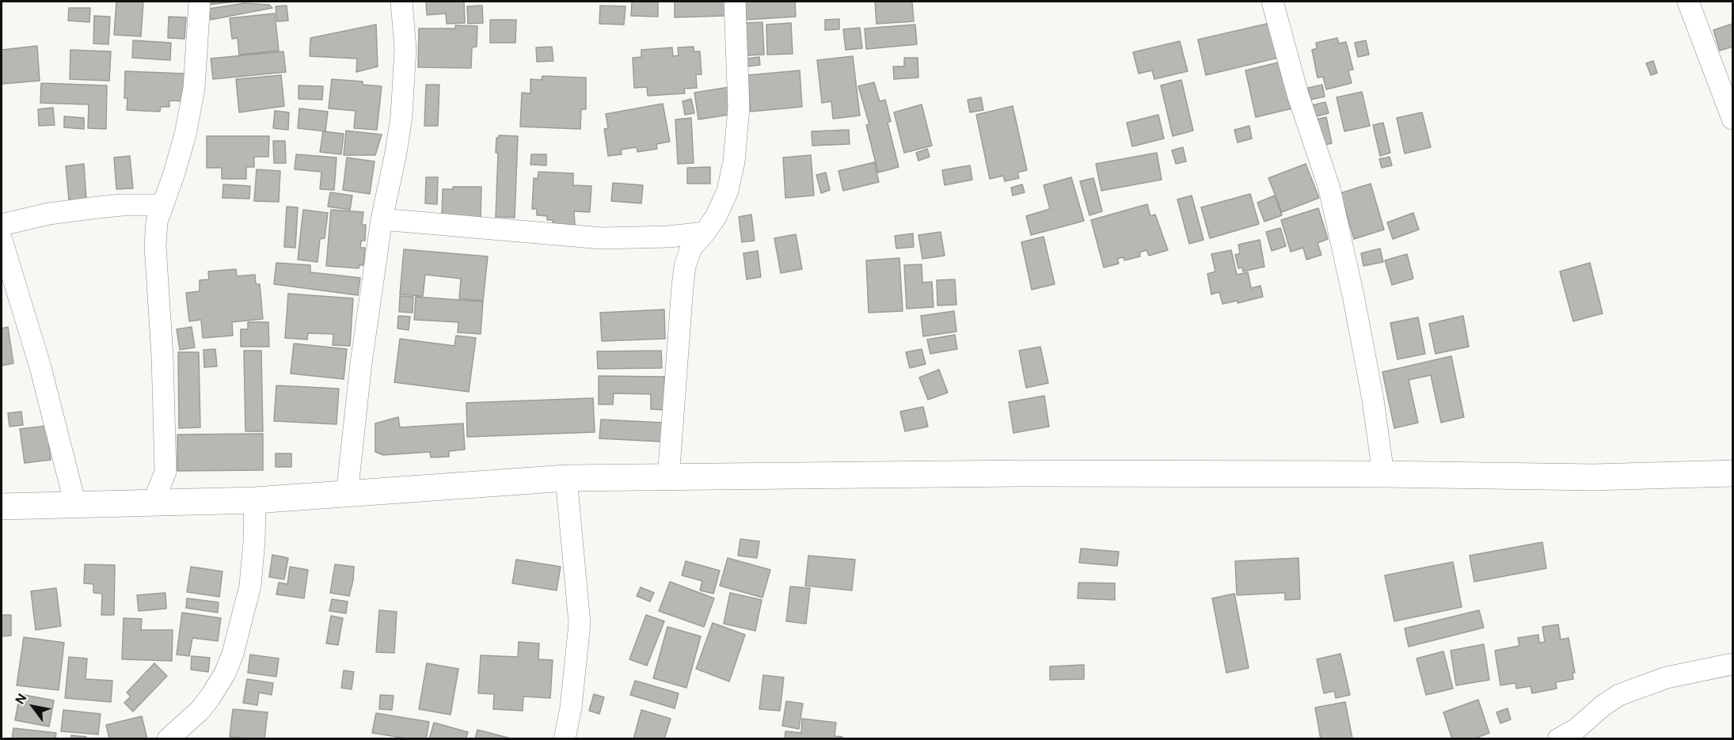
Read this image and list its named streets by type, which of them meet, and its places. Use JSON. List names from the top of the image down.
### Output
{
  "north": "top left"
}
